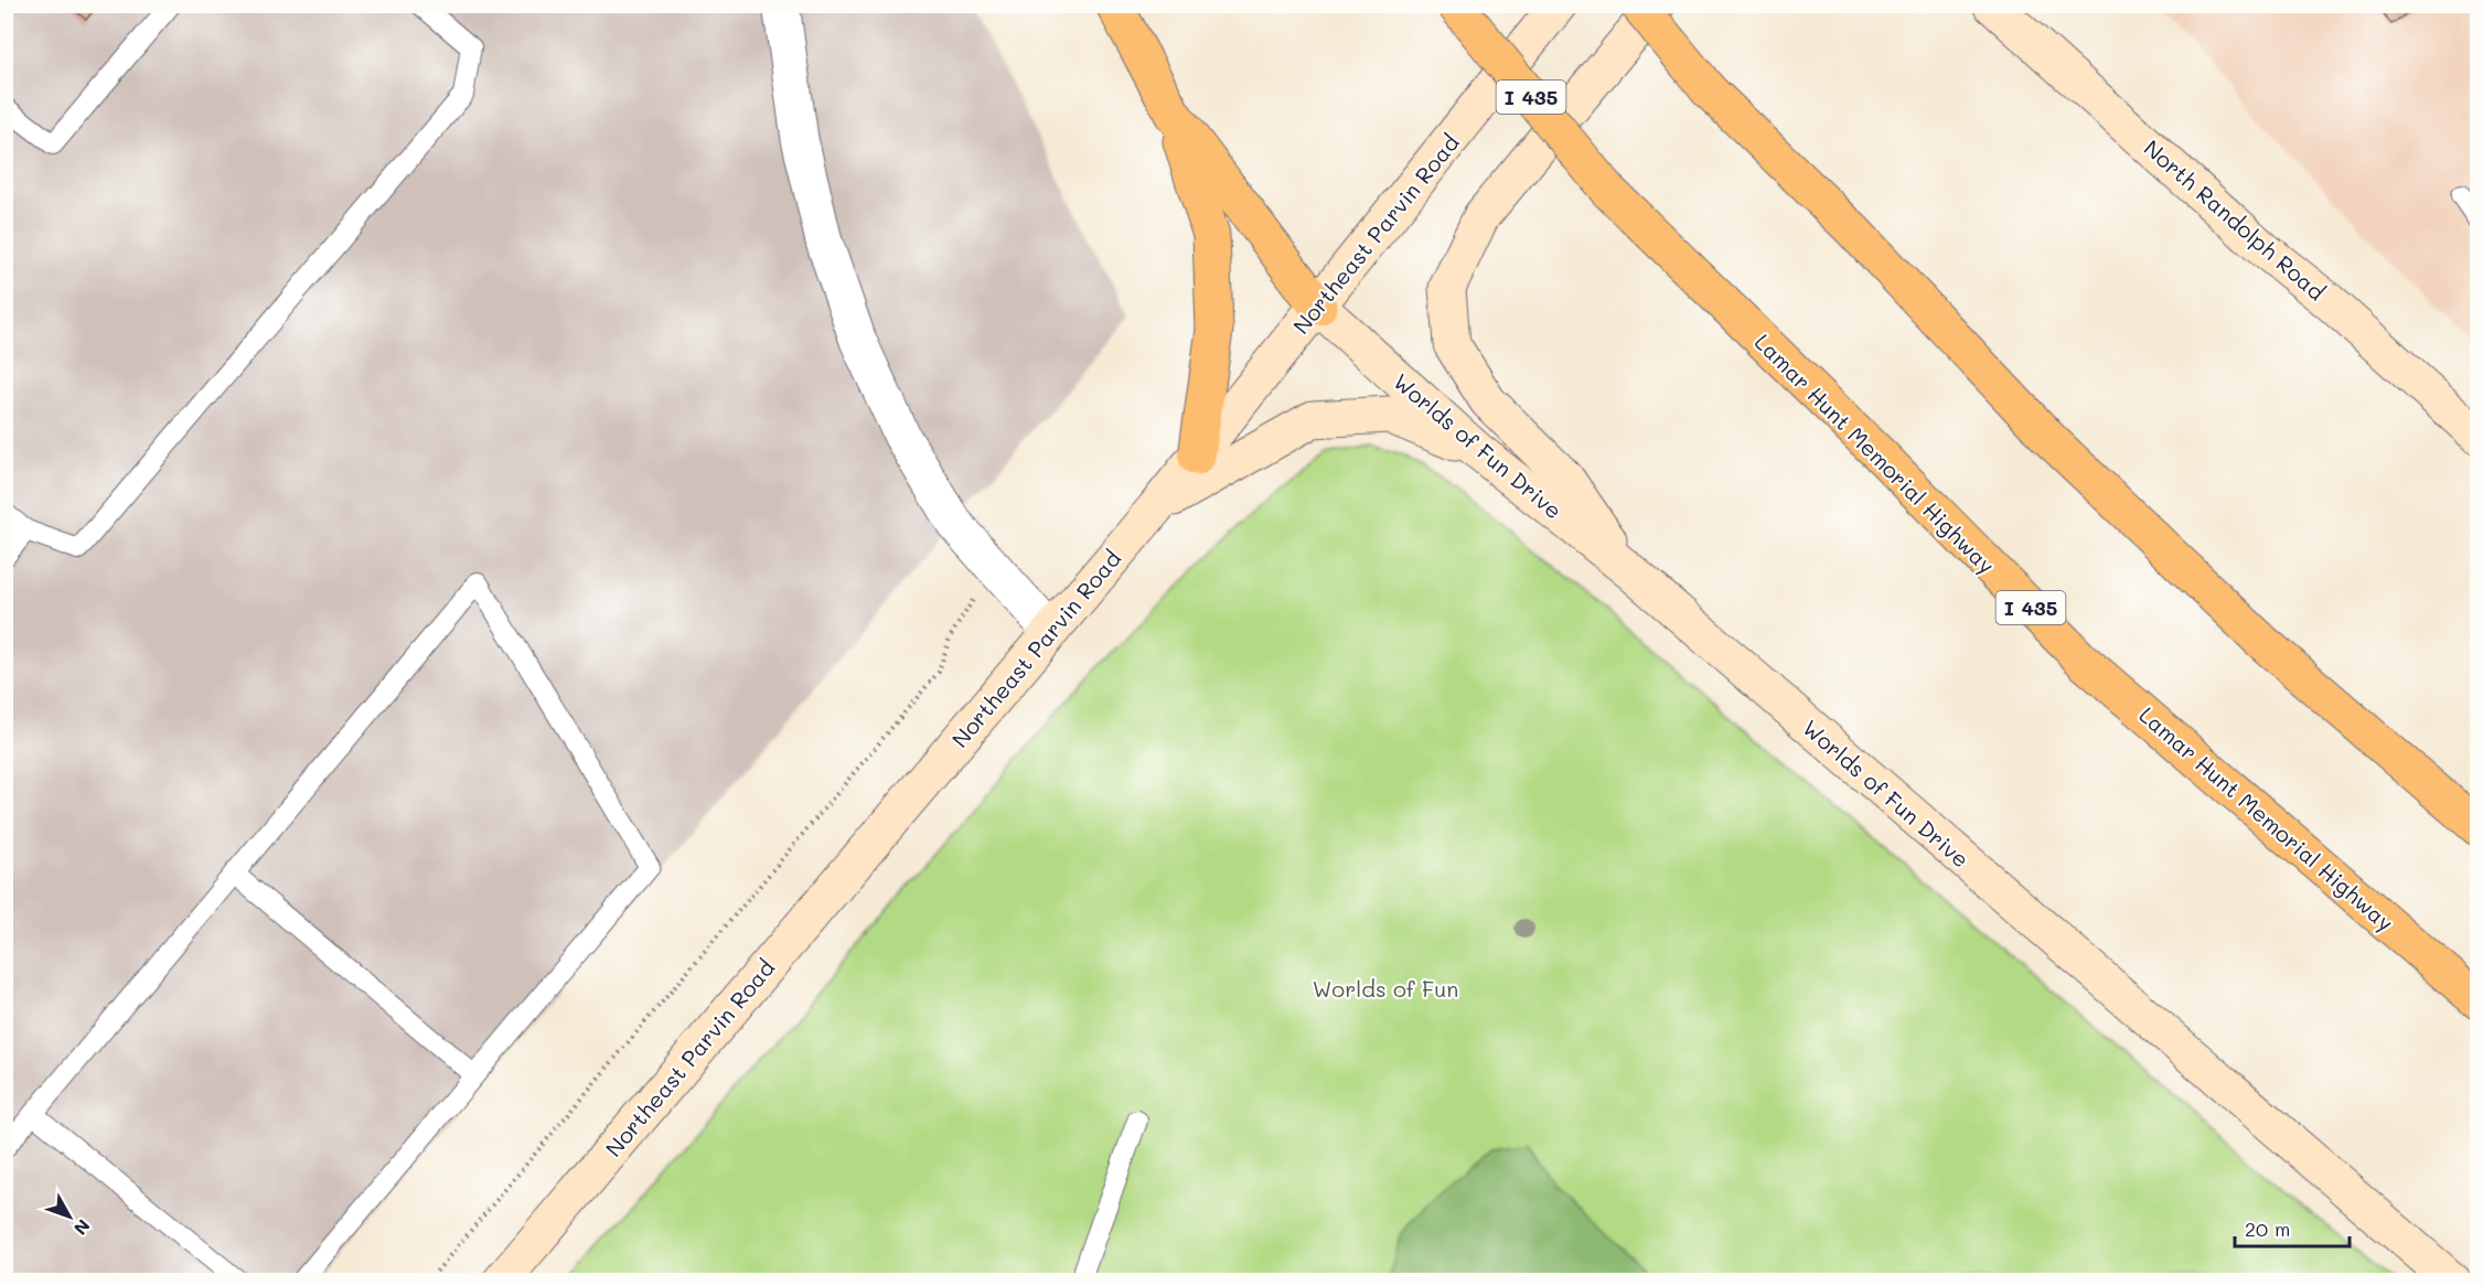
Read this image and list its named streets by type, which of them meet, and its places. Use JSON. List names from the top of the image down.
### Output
{
  "streets": {
    "highway": ["I 435", "Lamar Hunt Memorial Highway"],
    "main road": ["North Randolph Road", "Northeast Parvin Road", "Worlds of Fun Drive"]
  },
  "crossings": [
    ["Northeast Parvin Road", "Worlds of Fun Drive"]
  ],
  "parks": ["Worlds of Fun"],
  "scale_bar": "20 m",
  "north": "bottom right"
}
